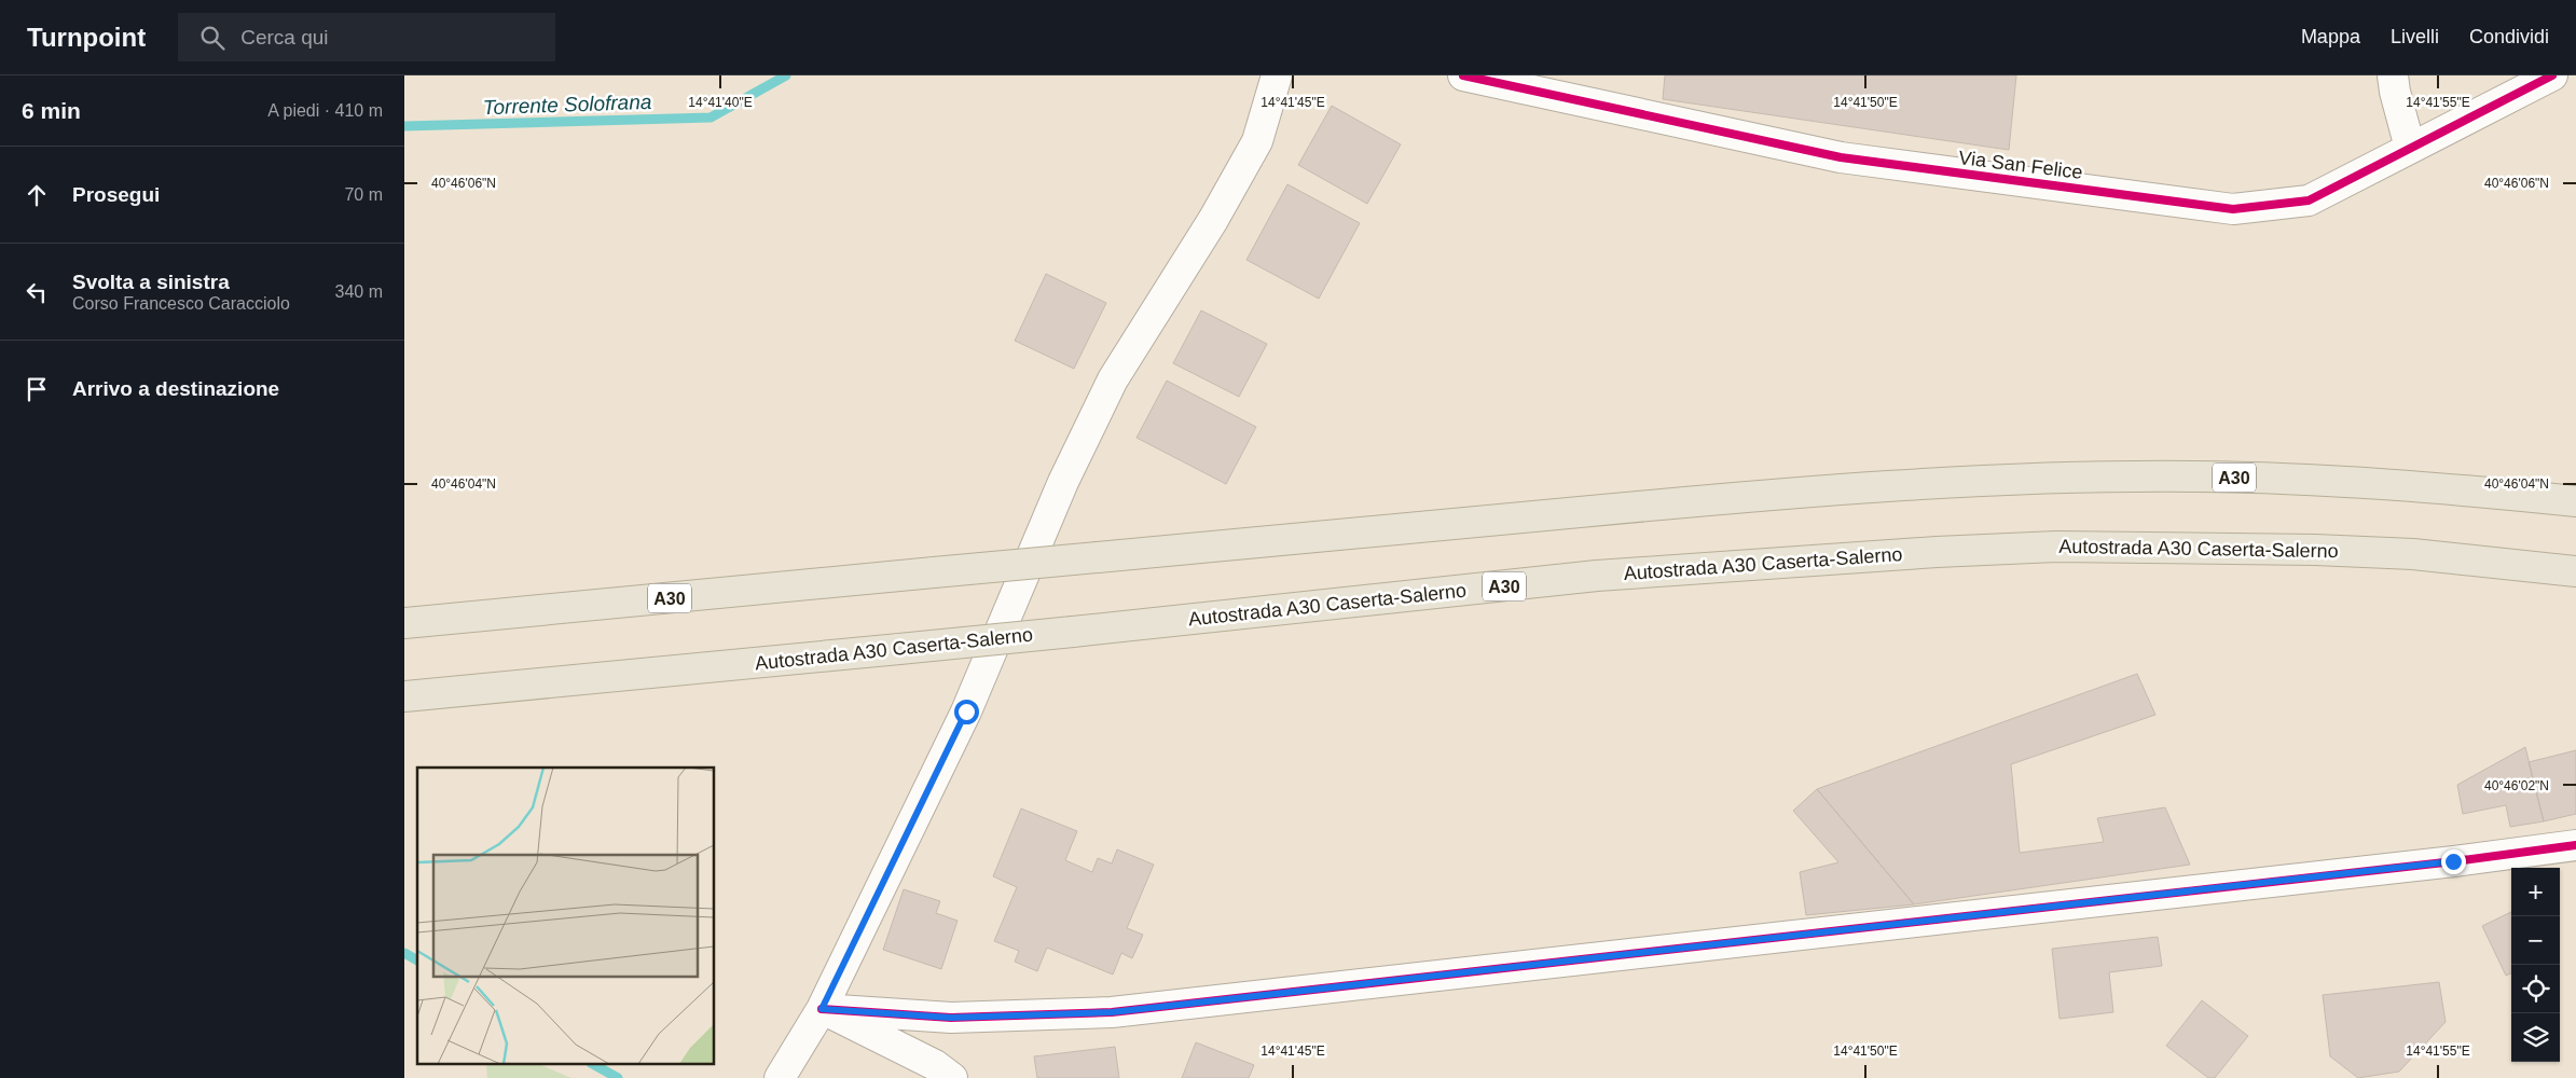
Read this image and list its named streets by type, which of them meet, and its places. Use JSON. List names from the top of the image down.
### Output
{
  "streets": {
    "highway": ["A30", "Autostrada A30 Caserta-Salerno"],
    "street": ["Via San Felice"]
  },
  "water": ["Torrente Solofrana"],
  "page": {
    "header": "Turnpoint",
    "search": "Cerca qui",
    "nav": ["Mappa", "Livelli", "Condividi"],
    "heading": ["6 min", "A piedi · 410 m"],
    "list": [
      ["Prosegui", "70 m"],
      ["Svolta a sinistra", "Corso Francesco Caracciolo", "340 m"],
      "Arrivo a destinazione"
    ],
    "map_buttons": ["+", "−"]
  },
  "coordinates": [
    "14°41'40\"E",
    "14°41'45\"E",
    "14°41'50\"E",
    "14°41'55\"E",
    "40°46'06\"N",
    "40°46'04\"N",
    "40°46'02\"N"
  ]
}
